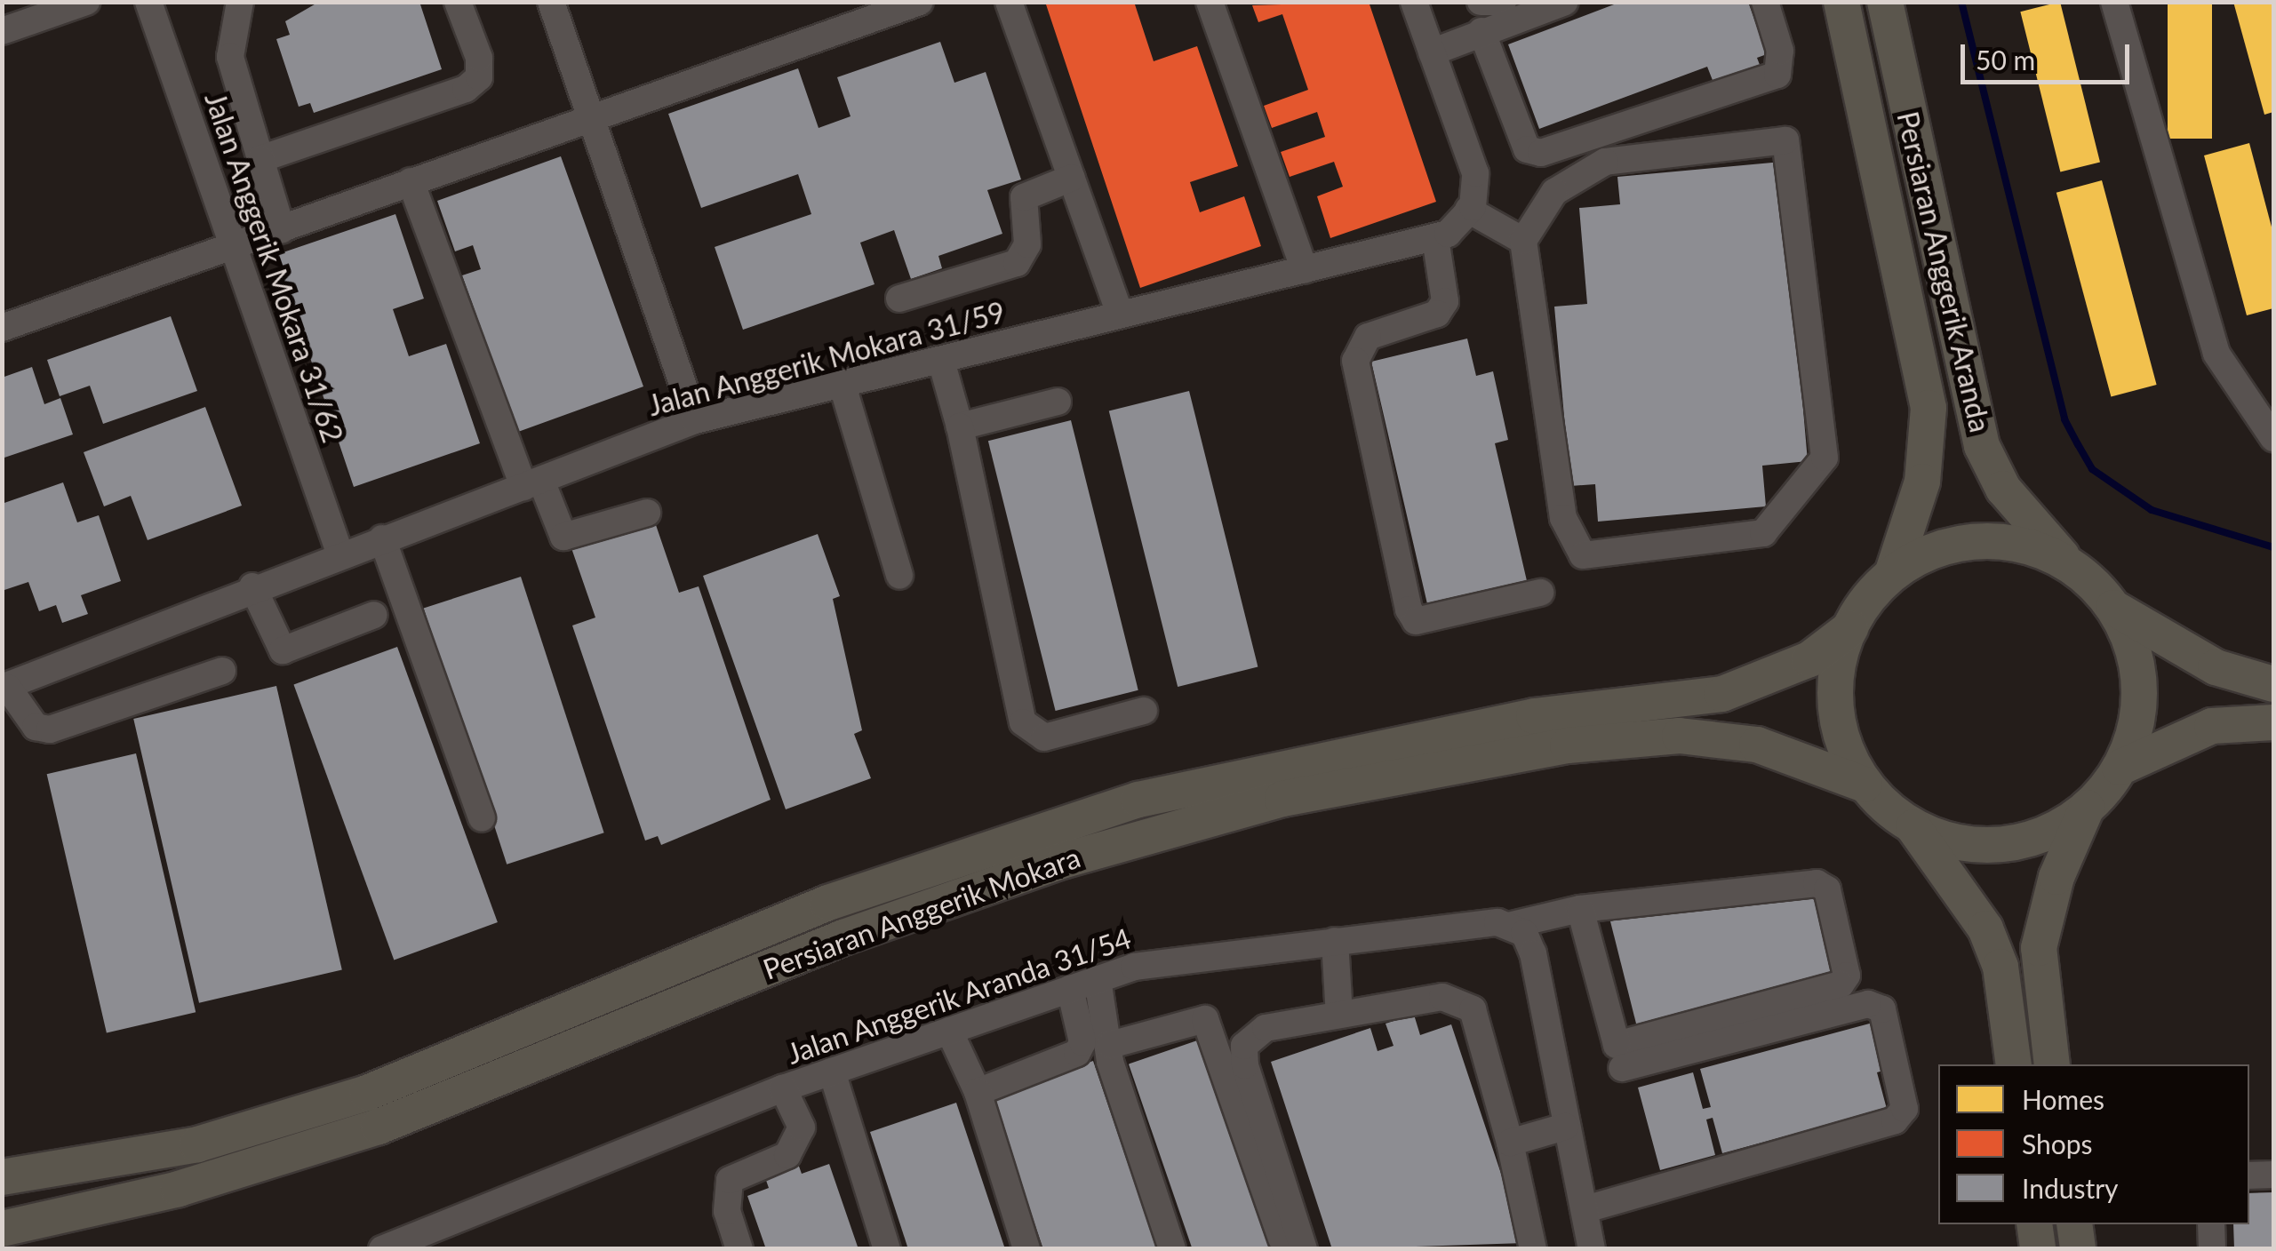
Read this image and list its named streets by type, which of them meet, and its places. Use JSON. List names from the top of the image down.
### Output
{
  "streets": {
    "main road": ["Persiaran Anggerik Aranda", "Persiaran Anggerik Mokara"],
    "street": ["Jalan Anggerik Mokara 31/62", "Jalan Anggerik Mokara 31/59", "Jalan Anggerik Aranda 31/54"]
  },
  "crossings": [
    ["Jalan Anggerik Mokara 31/62", "Jalan Anggerik Mokara 31/59"],
    ["Persiaran Anggerik Aranda", "Persiaran Anggerik Mokara"]
  ],
  "legend": ["Homes", "Shops", "Industry"],
  "scale_bar": "50 m"
}
